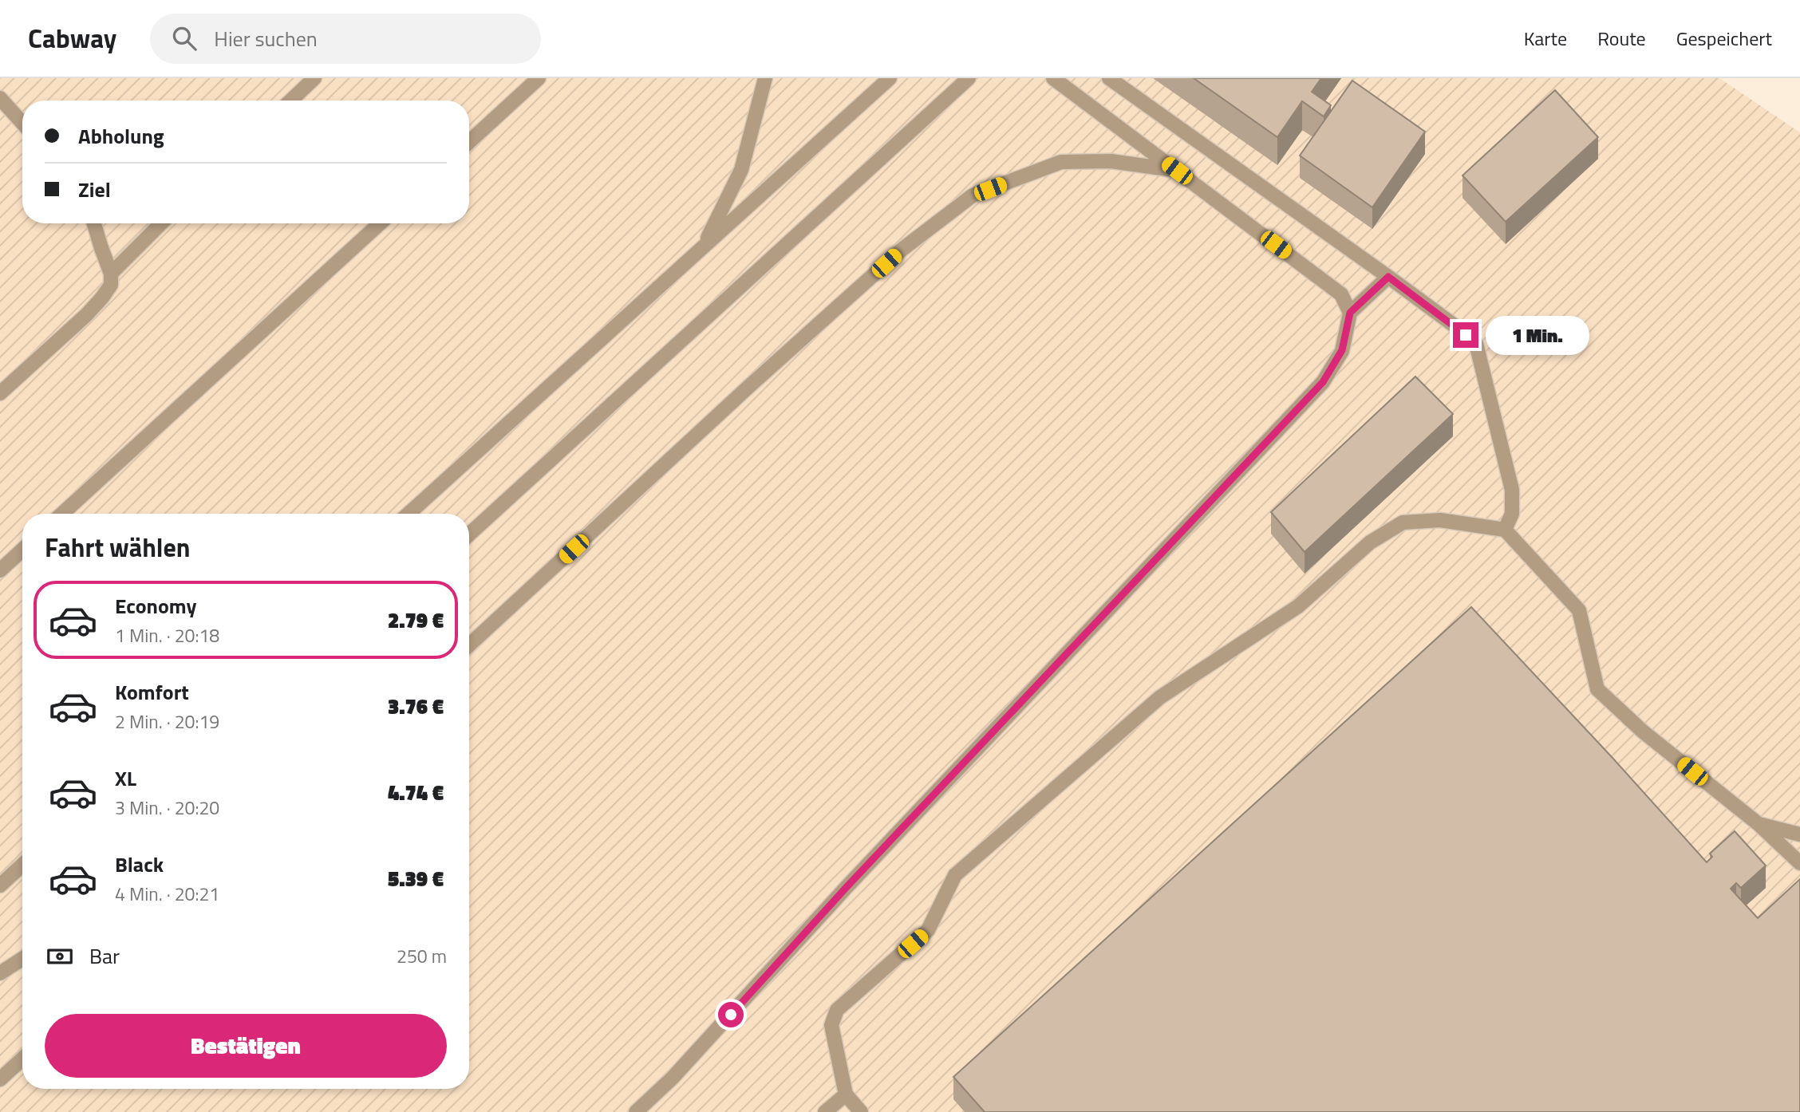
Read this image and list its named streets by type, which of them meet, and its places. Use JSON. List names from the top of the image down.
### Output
{
  "page": {
    "header": "Cabway",
    "search": "Hier suchen",
    "nav": ["Karte", "Route", "Gespeichert"],
    "banner": ["Abholung", "Ziel"],
    "bubble": "1 Min.",
    "heading": "Fahrt wählen",
    "list": [
      {
        "name": "Economy",
        "note": "1 Min. · 20:18",
        "value": "2.79 €"
      },
      {
        "name": "Komfort",
        "note": "2 Min. · 20:19",
        "value": "3.76 €"
      },
      {
        "name": "XL",
        "note": "3 Min. · 20:20",
        "value": "4.74 €"
      },
      {
        "name": "Black",
        "note": "4 Min. · 20:21",
        "value": "5.39 €"
      }
    ],
    "pay": ["Bar", "250 m"],
    "buttons": "Bestätigen"
  }
}
